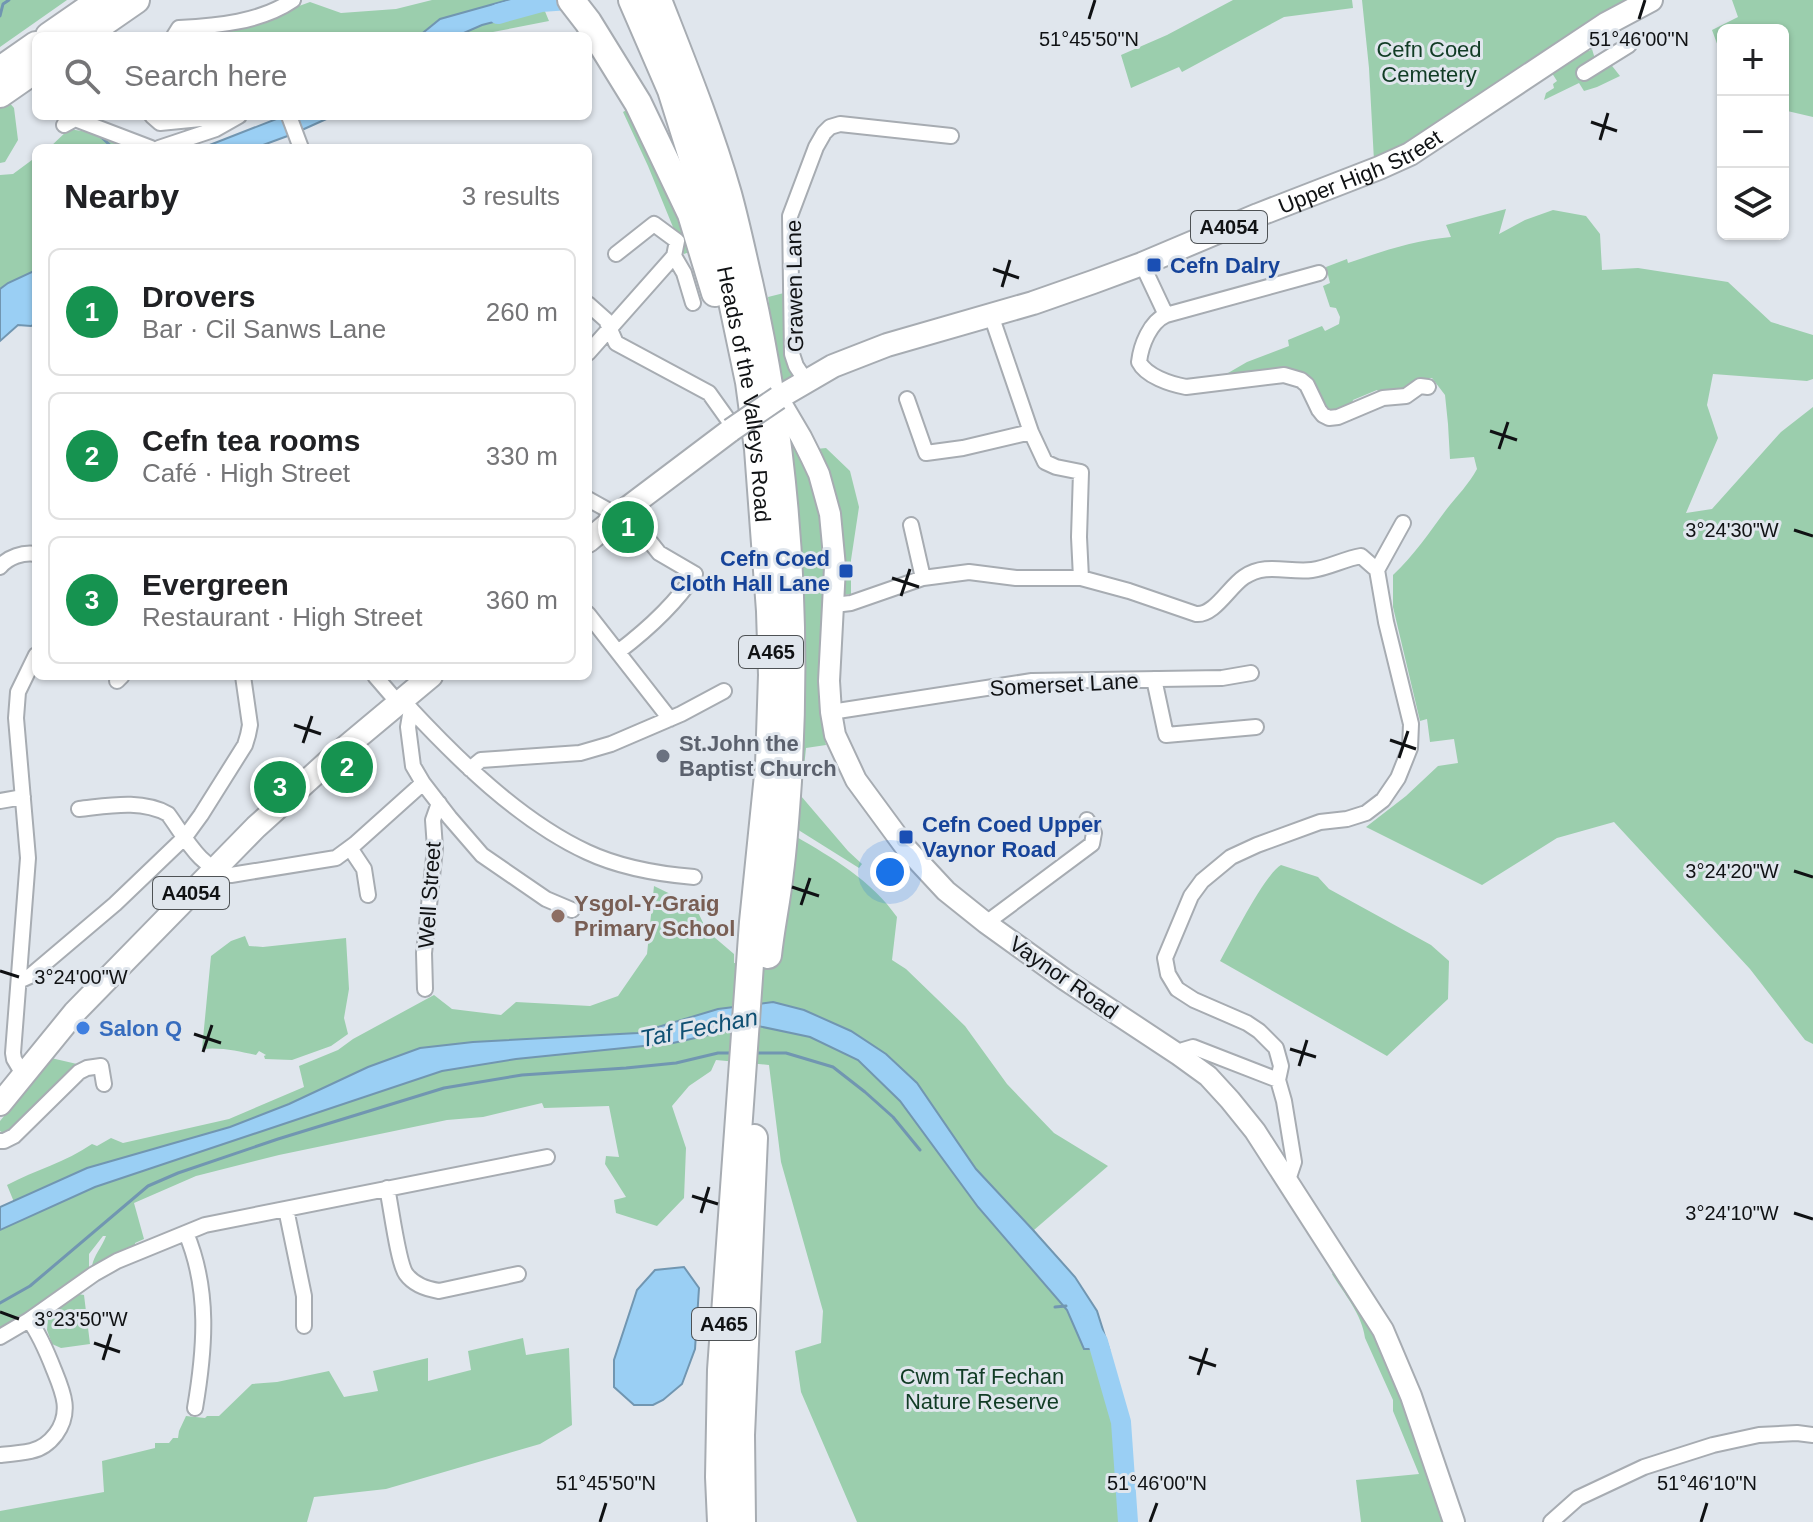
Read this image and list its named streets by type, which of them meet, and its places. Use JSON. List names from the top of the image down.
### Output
{
  "streets": {
    "highway": ["Heads of the Valleys Road", "A465"],
    "main road": ["Upper High Street", "A4054"],
    "street": [
      "Grawen Lane",
      "Somerset Lane",
      "Well Street",
      "Vaynor Road"
    ]
  },
  "crossings": [
    ["Upper High Street", "A4054"],
    ["Upper High Street", "Grawen Lane"],
    ["Upper High Street", "Vaynor Road"],
    ["A4054", "Vaynor Road"],
    ["Somerset Lane", "Vaynor Road"]
  ],
  "water": ["Taf Fechan"],
  "parks": ["Cefn Coed Cemetery", "Cwm Taf Fechan Nature Reserve"],
  "places": {
    "transit": ["Cefn Dalry", "Cefn Coed Cloth Hall Lane", "Cefn Coed Upper Vaynor Road"],
    "other": ["St.John the Baptist Church", "Ysgol-Y-Graig Primary School", "Salon Q"]
  },
  "page": {
    "map_buttons": ["+", "−"],
    "search": "Search here",
    "heading": ["Nearby", "3 results"],
    "list": [
      {
        "mark": "1",
        "name": "Drovers",
        "note": "Bar · Cil Sanws Lane",
        "value": "260 m"
      },
      {
        "mark": "2",
        "name": "Cefn tea rooms",
        "note": "Café · High Street",
        "value": "330 m"
      },
      {
        "mark": "3",
        "name": "Evergreen",
        "note": "Restaurant · High Street",
        "value": "360 m"
      }
    ],
    "pins": ["1", "2", "3"]
  },
  "coordinates": [
    "51°45'50\"N",
    "51°46'00\"N",
    "3°24'30\"W",
    "3°24'20\"W",
    "3°24'00\"W",
    "3°24'10\"W",
    "3°23'50\"W",
    "51°46'10\"N"
  ]
}
